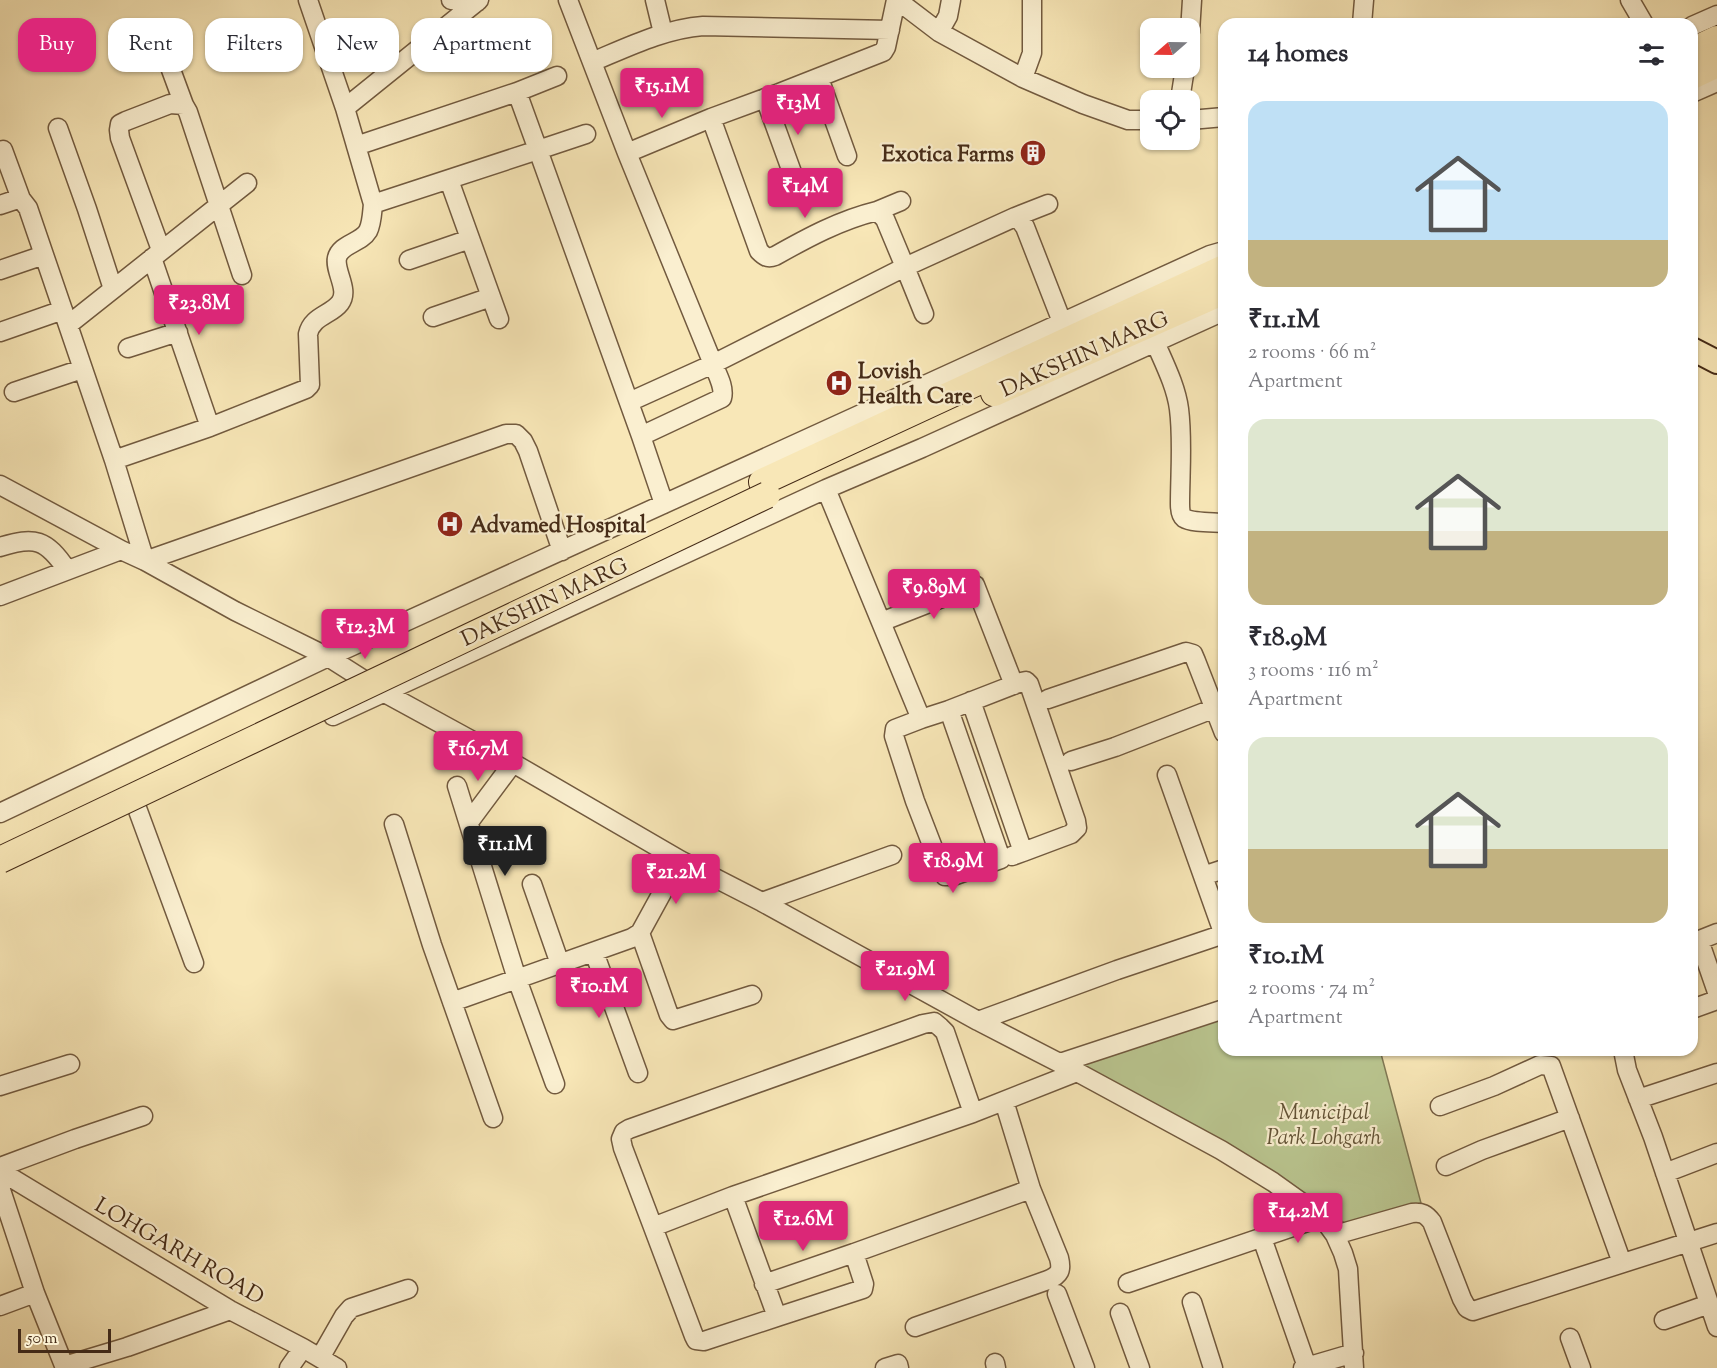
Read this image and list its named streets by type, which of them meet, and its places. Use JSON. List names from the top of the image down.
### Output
{
  "streets": {
    "highway": ["DAKSHIN MARG"],
    "street": ["LOHGARH ROAD"]
  },
  "parks": ["Municipal Park Lohgarh"],
  "places": {
    "building": ["Exotica Farms"],
    "hospital": ["Lovish Health Care", "Advamed Hospital"]
  },
  "scale_bar": "50 m",
  "north": "left",
  "page": {
    "chip": [
      "Buy",
      "Rent",
      "Filters",
      "New",
      "Apartment"
    ],
    "heading": "14 homes",
    "price": [
      "₹15.1M",
      "₹13M",
      "₹14M",
      "₹23.8M",
      "₹9.89M",
      "₹12.3M",
      "₹16.7M",
      "₹11.1M",
      "₹18.9M",
      "₹21.2M",
      "₹21.9M",
      "₹10.1M",
      "₹14.2M",
      "₹12.6M"
    ],
    "list": [
      {
        "name": "₹11.1M",
        "note": "2 rooms · 66 m² · Apartment"
      },
      {
        "name": "₹18.9M",
        "note": "3 rooms · 116 m² · Apartment"
      },
      {
        "name": "₹10.1M",
        "note": "2 rooms · 74 m² · Apartment"
      }
    ],
    "scale": "50 m"
  }
}
